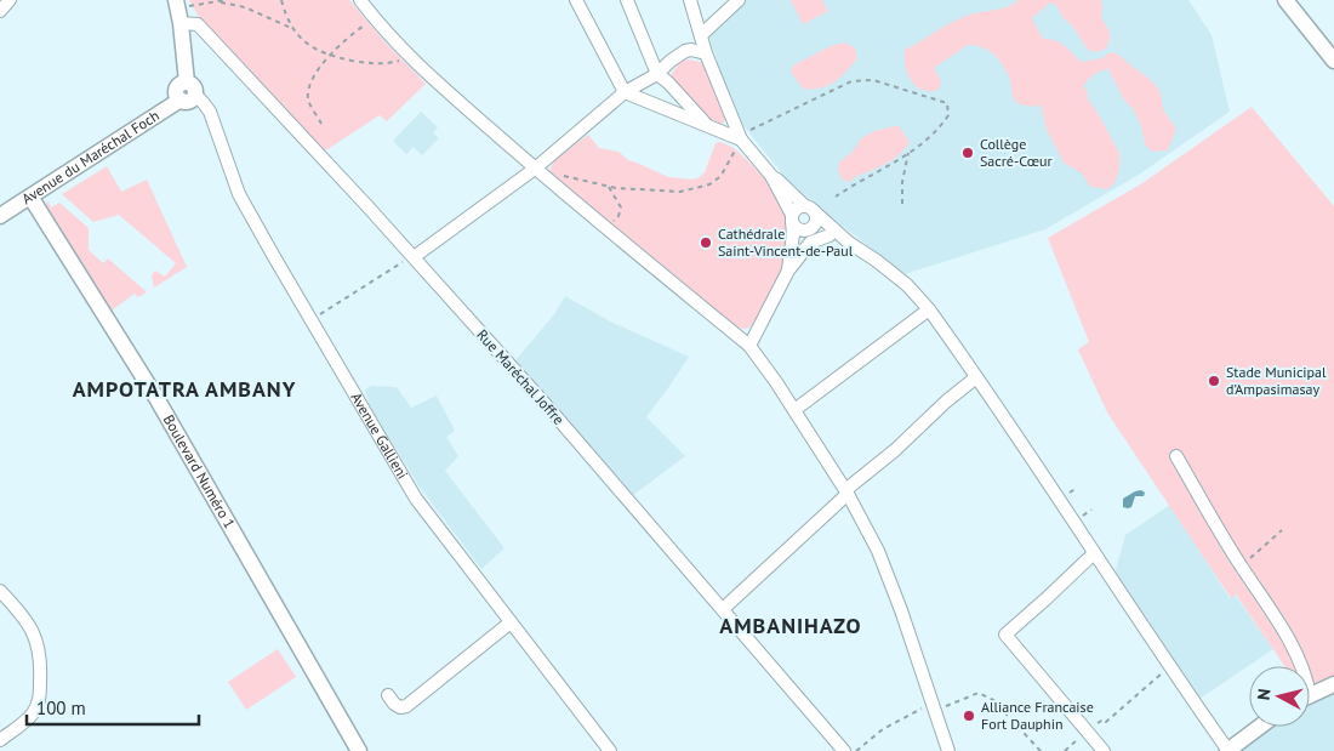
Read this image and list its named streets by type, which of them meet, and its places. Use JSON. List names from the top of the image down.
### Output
{
  "streets": {
    "main road": ["Avenue du Maréchal Foch", "Avenue Gallieni", "Boulevard Numéro 1"],
    "street": ["Rue Maréchal Joffre"]
  },
  "crossings": [
    ["Avenue du Maréchal Foch", "Avenue Gallieni"],
    ["Avenue du Maréchal Foch", "Boulevard Numéro 1"],
    ["Rue Maréchal Joffre", "Avenue Gallieni"]
  ],
  "districts": ["AMPOTATRA AMBANY", "AMBANIHAZO"],
  "places": [
    "Collège Sacré-Cœur",
    "Cathédrale Saint-Vincent-de-Paul",
    "Stade Municipal d’Ampasimasay",
    "Alliance Francaise Fort Dauphin"
  ],
  "scale_bar": "100 m",
  "north": "left"
}
